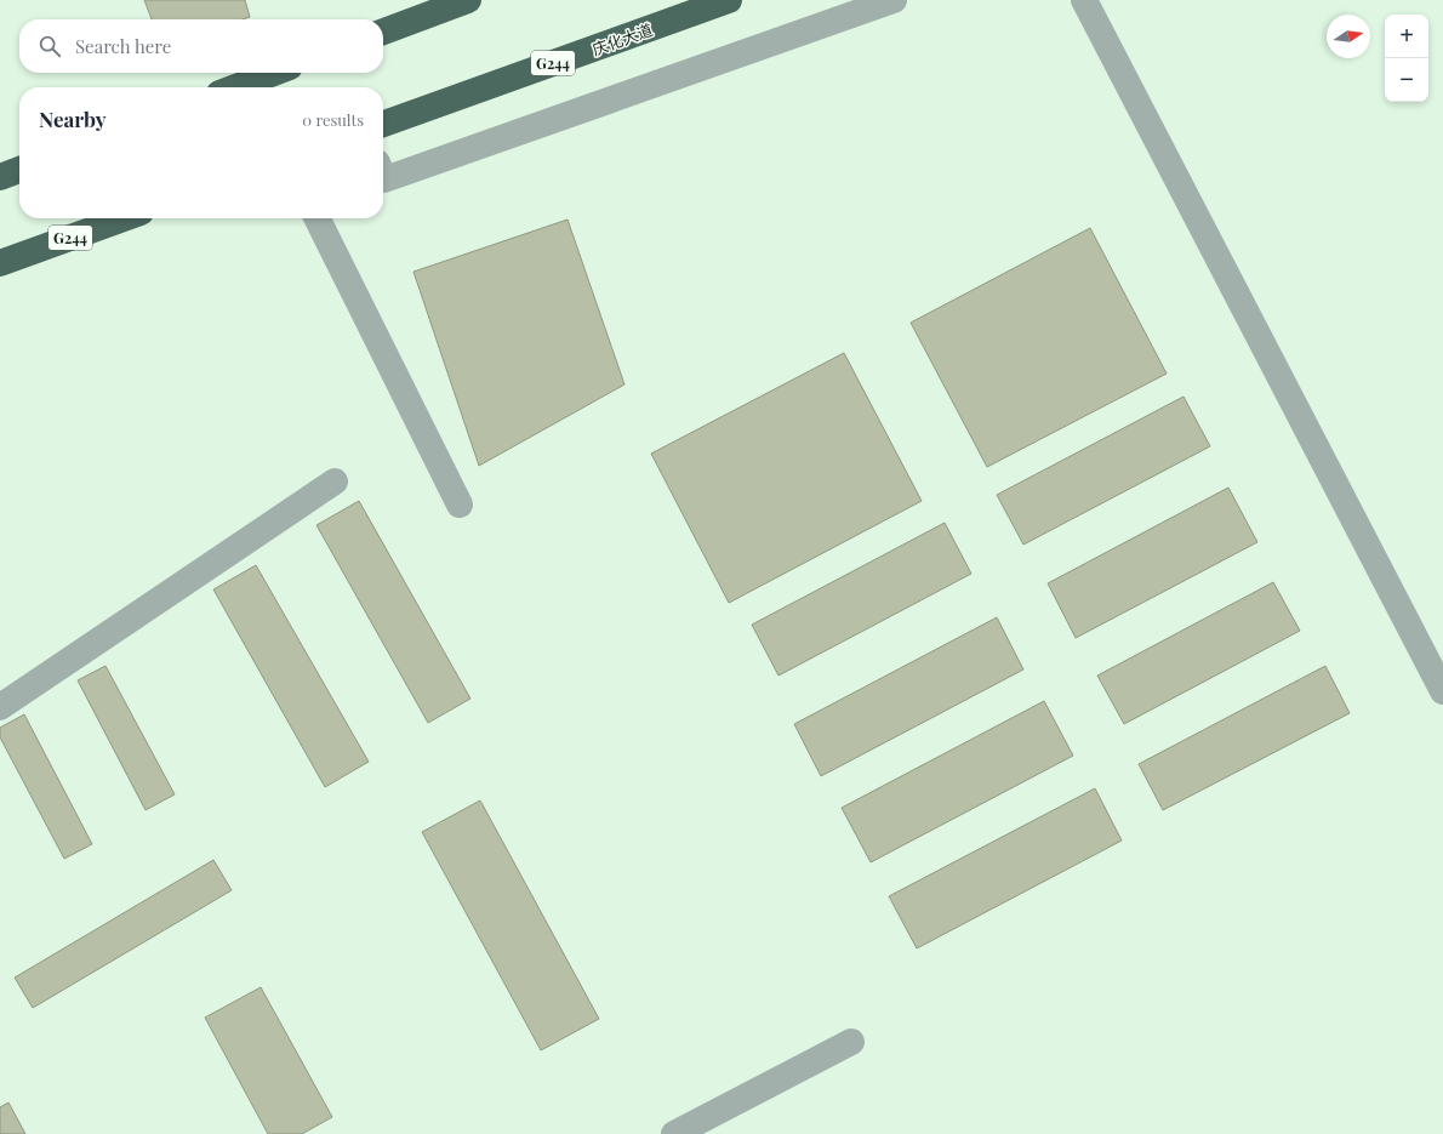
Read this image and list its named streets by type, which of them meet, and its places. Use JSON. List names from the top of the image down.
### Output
{
  "streets": {
    "highway": ["庆化大道", "G244"]
  },
  "north": "right",
  "page": {
    "map_buttons": ["+", "−"],
    "search": "Search here",
    "heading": ["Nearby", "0 results"]
  }
}
